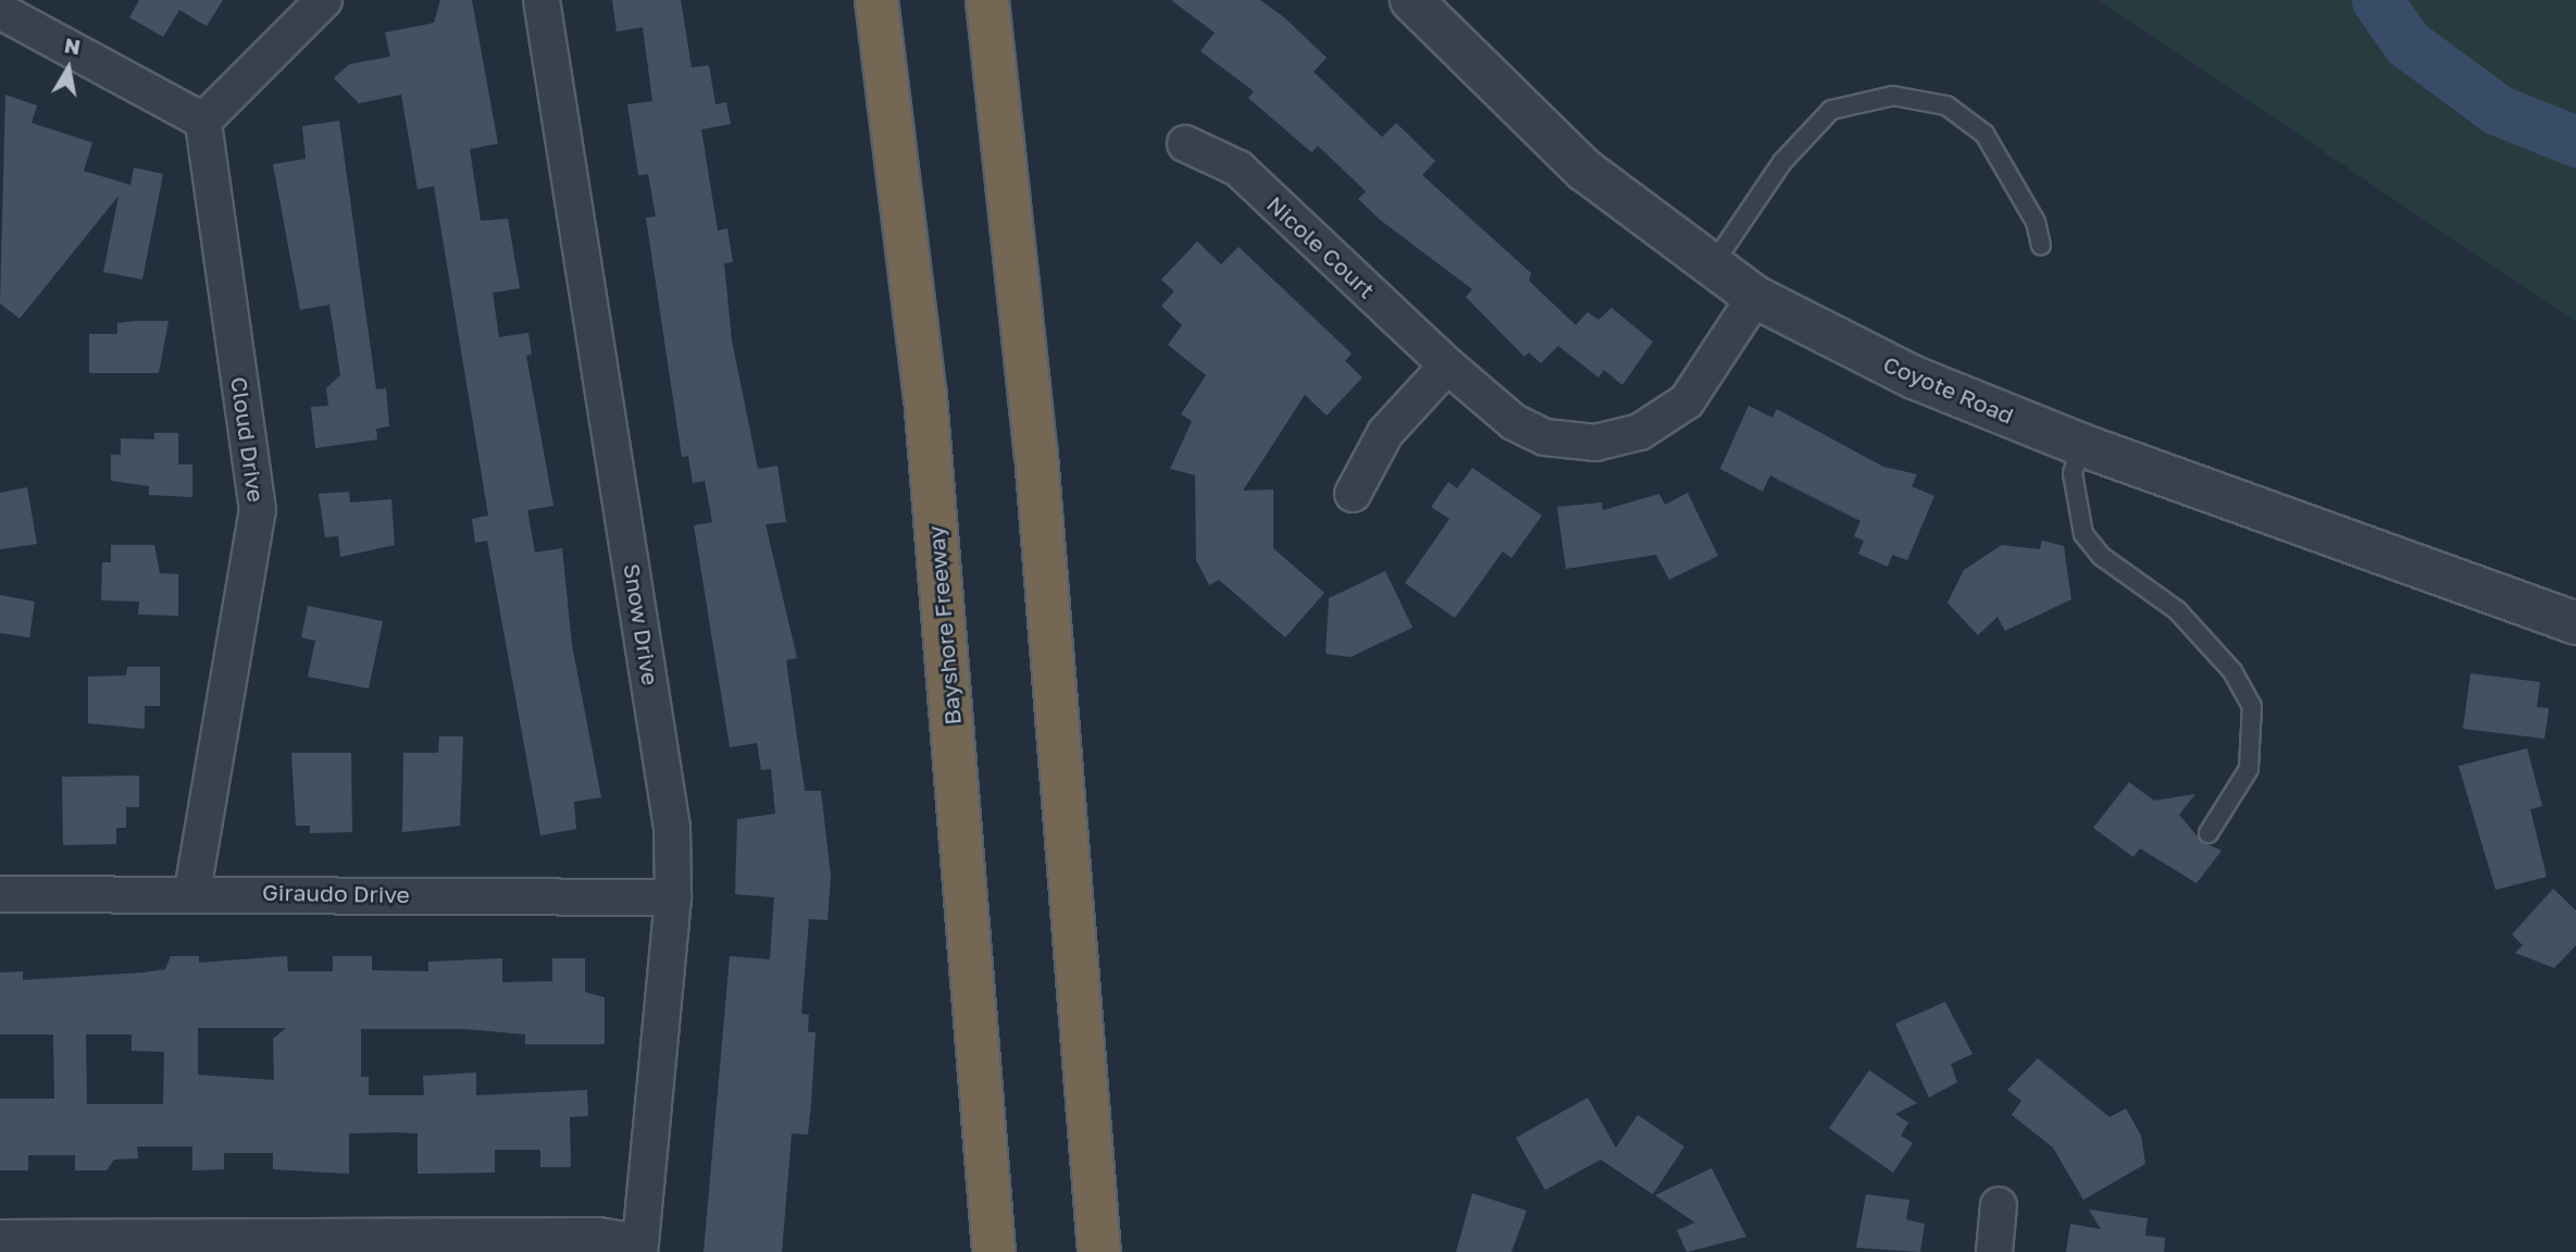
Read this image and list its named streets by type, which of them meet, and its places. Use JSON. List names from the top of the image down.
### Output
{
  "streets": {
    "highway": ["Bayshore Freeway"],
    "street": [
      "Nicole Court",
      "Coyote Road",
      "Cloud Drive",
      "Snow Drive",
      "Giraudo Drive"
    ]
  },
  "crossings": [
    ["Nicole Court", "Coyote Road"],
    ["Cloud Drive", "Giraudo Drive"],
    ["Snow Drive", "Giraudo Drive"]
  ],
  "north": "top"
}
